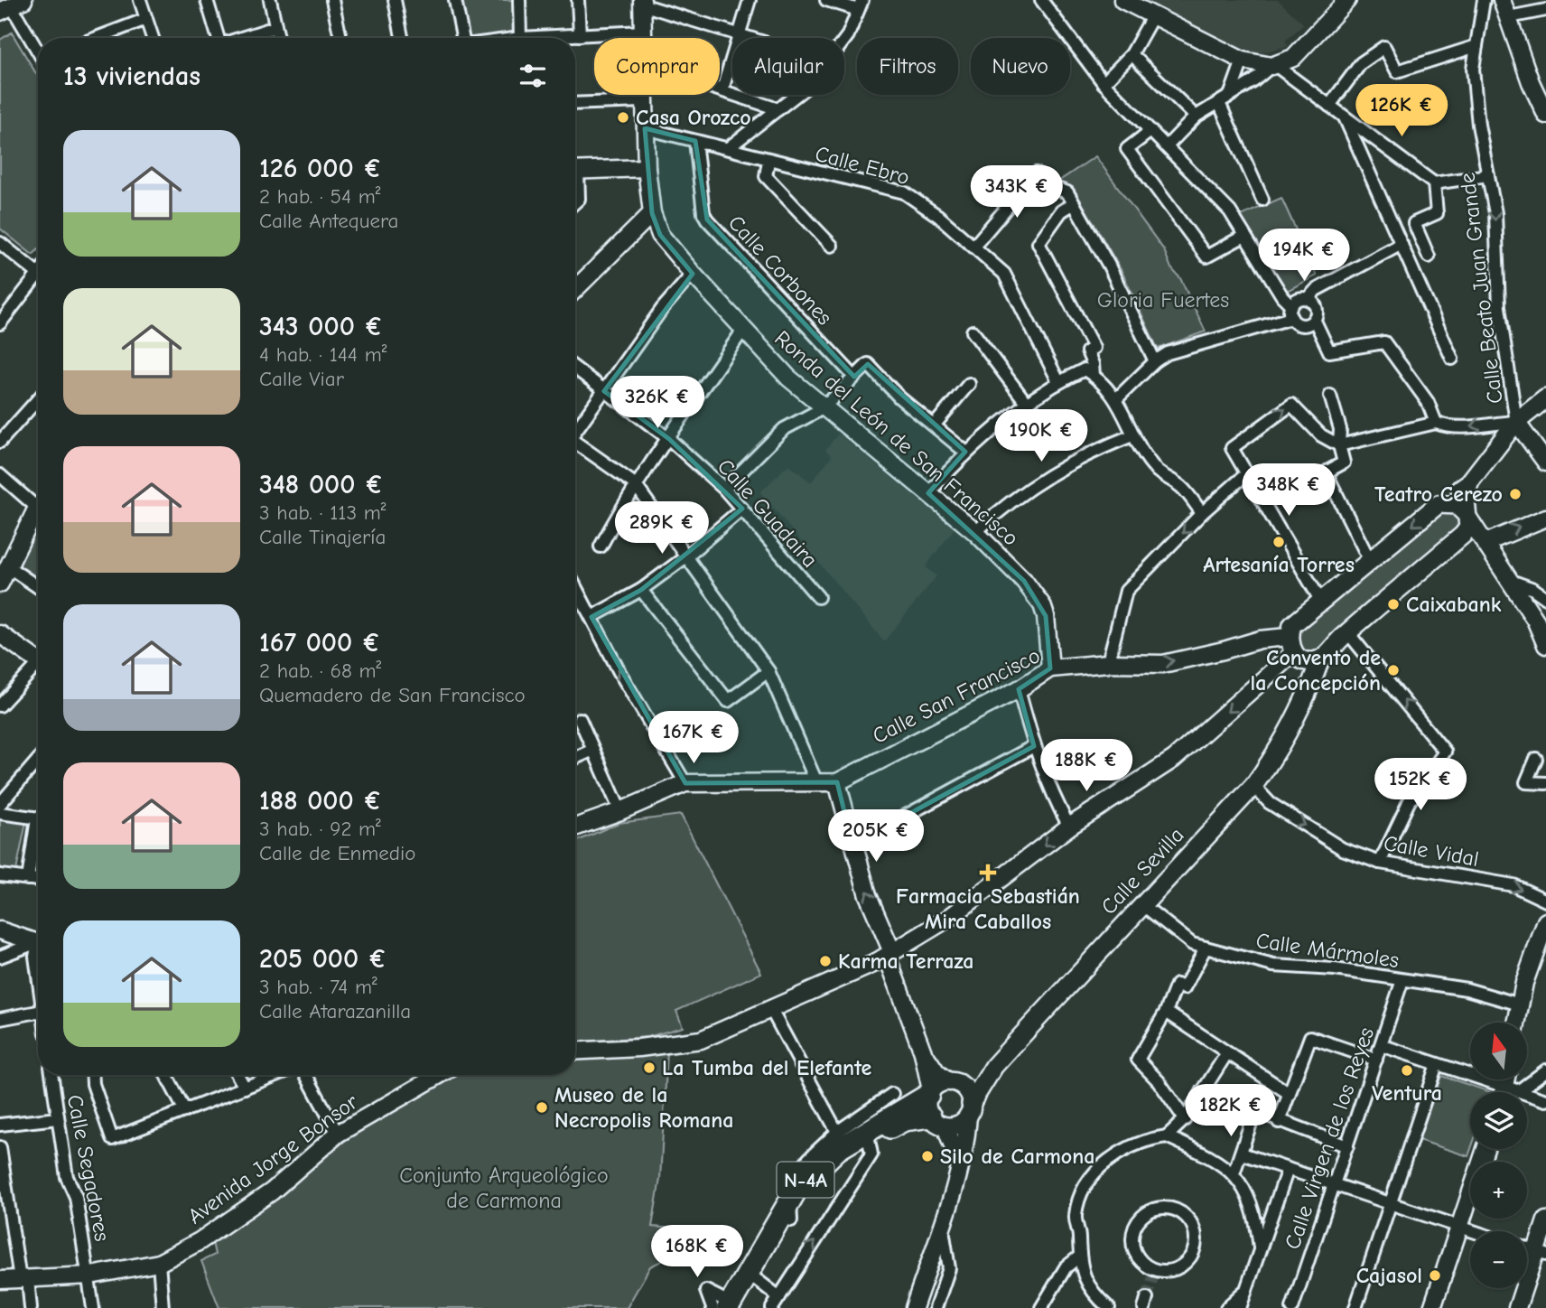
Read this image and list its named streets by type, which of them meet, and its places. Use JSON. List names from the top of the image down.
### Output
{
  "streets": {
    "highway": ["N-4A"],
    "main road": ["Calle Sevilla"],
    "street": [
      "Calle Ebro",
      "Calle Corbones",
      "Calle Beato Juan Grande",
      "Ronda del León de San Francisco",
      "Calle Guadaira",
      "Calle San Francisco",
      "Calle Vidal",
      "Calle Mármoles",
      "Calle Virgen de los Reyes",
      "Avenida Jorge Bonsor",
      "Calle Segadores"
    ]
  },
  "crossings": [
    ["Calle Ebro", "Calle Corbones"],
    ["Calle Ebro", "Ronda del León de San Francisco"],
    ["Ronda del León de San Francisco", "Calle San Francisco"],
    ["Calle San Francisco", "Calle Sevilla"],
    ["Calle Vidal", "Calle Sevilla"],
    ["Calle Sevilla", "Calle Mármoles"],
    ["Calle Mármoles", "Calle Virgen de los Reyes"],
    ["Avenida Jorge Bonsor", "Calle Segadores"]
  ],
  "one_way": ["Calle San Francisco", "Calle Vidal"],
  "parks": ["Gloria Fuertes", "Conjunto Arqueológico de Carmona"],
  "places": {
    "other": [
      "Casa Orozco",
      "Teatro Cerezo",
      "Artesanía Torres",
      "Caixabank",
      "Convento de la Concepción",
      "Karma Terraza",
      "La Tumba del Elefante",
      "Ventura",
      "Museo de la Necropolis Romana",
      "Silo de Carmona",
      "Cajasol"
    ],
    "health": ["Farmacia Sebastián Mira Caballos"]
  },
  "north": "top",
  "page": {
    "chip": [
      "Comprar",
      "Alquilar",
      "Filtros",
      "Nuevo"
    ],
    "heading": "13 viviendas",
    "price": [
      "126K €",
      "343K €",
      "194K €",
      "326K €",
      "190K €",
      "348K €",
      "289K €",
      "167K €",
      "188K €",
      "152K €",
      "205K €",
      "182K €",
      "168K €"
    ],
    "list": [
      {
        "name": "126 000 €",
        "note": "2 hab. · 54 m² · Calle Antequera"
      },
      {
        "name": "343 000 €",
        "note": "4 hab. · 144 m² · Calle Viar"
      },
      {
        "name": "348 000 €",
        "note": "3 hab. · 113 m² · Calle Tinajería"
      },
      {
        "name": "167 000 €",
        "note": "2 hab. · 68 m² · Quemadero de San Francisco"
      },
      {
        "name": "188 000 €",
        "note": "3 hab. · 92 m² · Calle de Enmedio"
      },
      {
        "name": "205 000 €",
        "note": "3 hab. · 74 m² · Calle Atarazanilla"
      }
    ],
    "map_buttons": ["+", "−"]
  }
}
